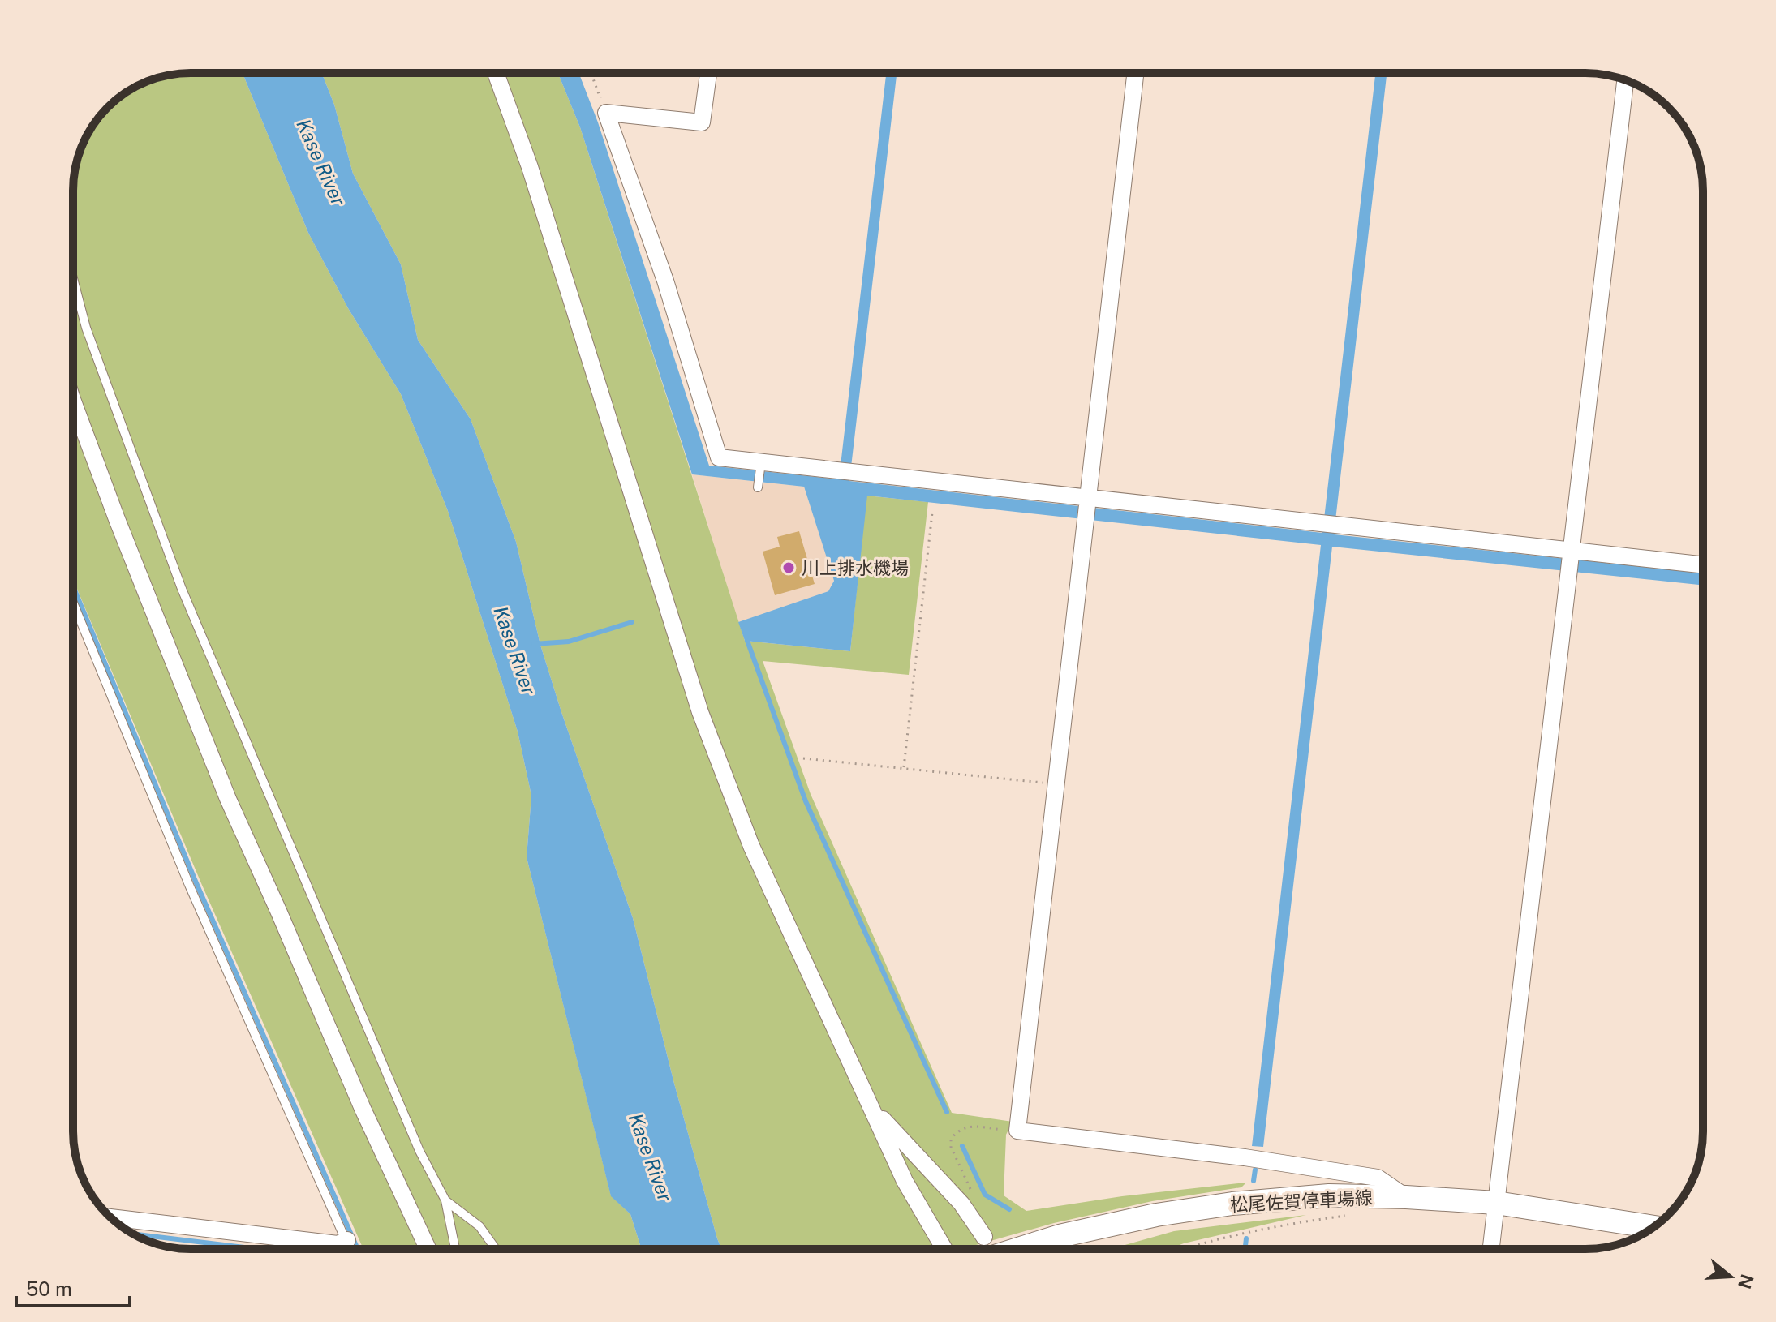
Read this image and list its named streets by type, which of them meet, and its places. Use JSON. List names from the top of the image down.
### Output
{
  "streets": {
    "main road": ["松尾佐賀停車場線"]
  },
  "water": ["Kase River"],
  "places": ["川上排水機場"],
  "scale_bar": "50 m",
  "north": "right"
}
